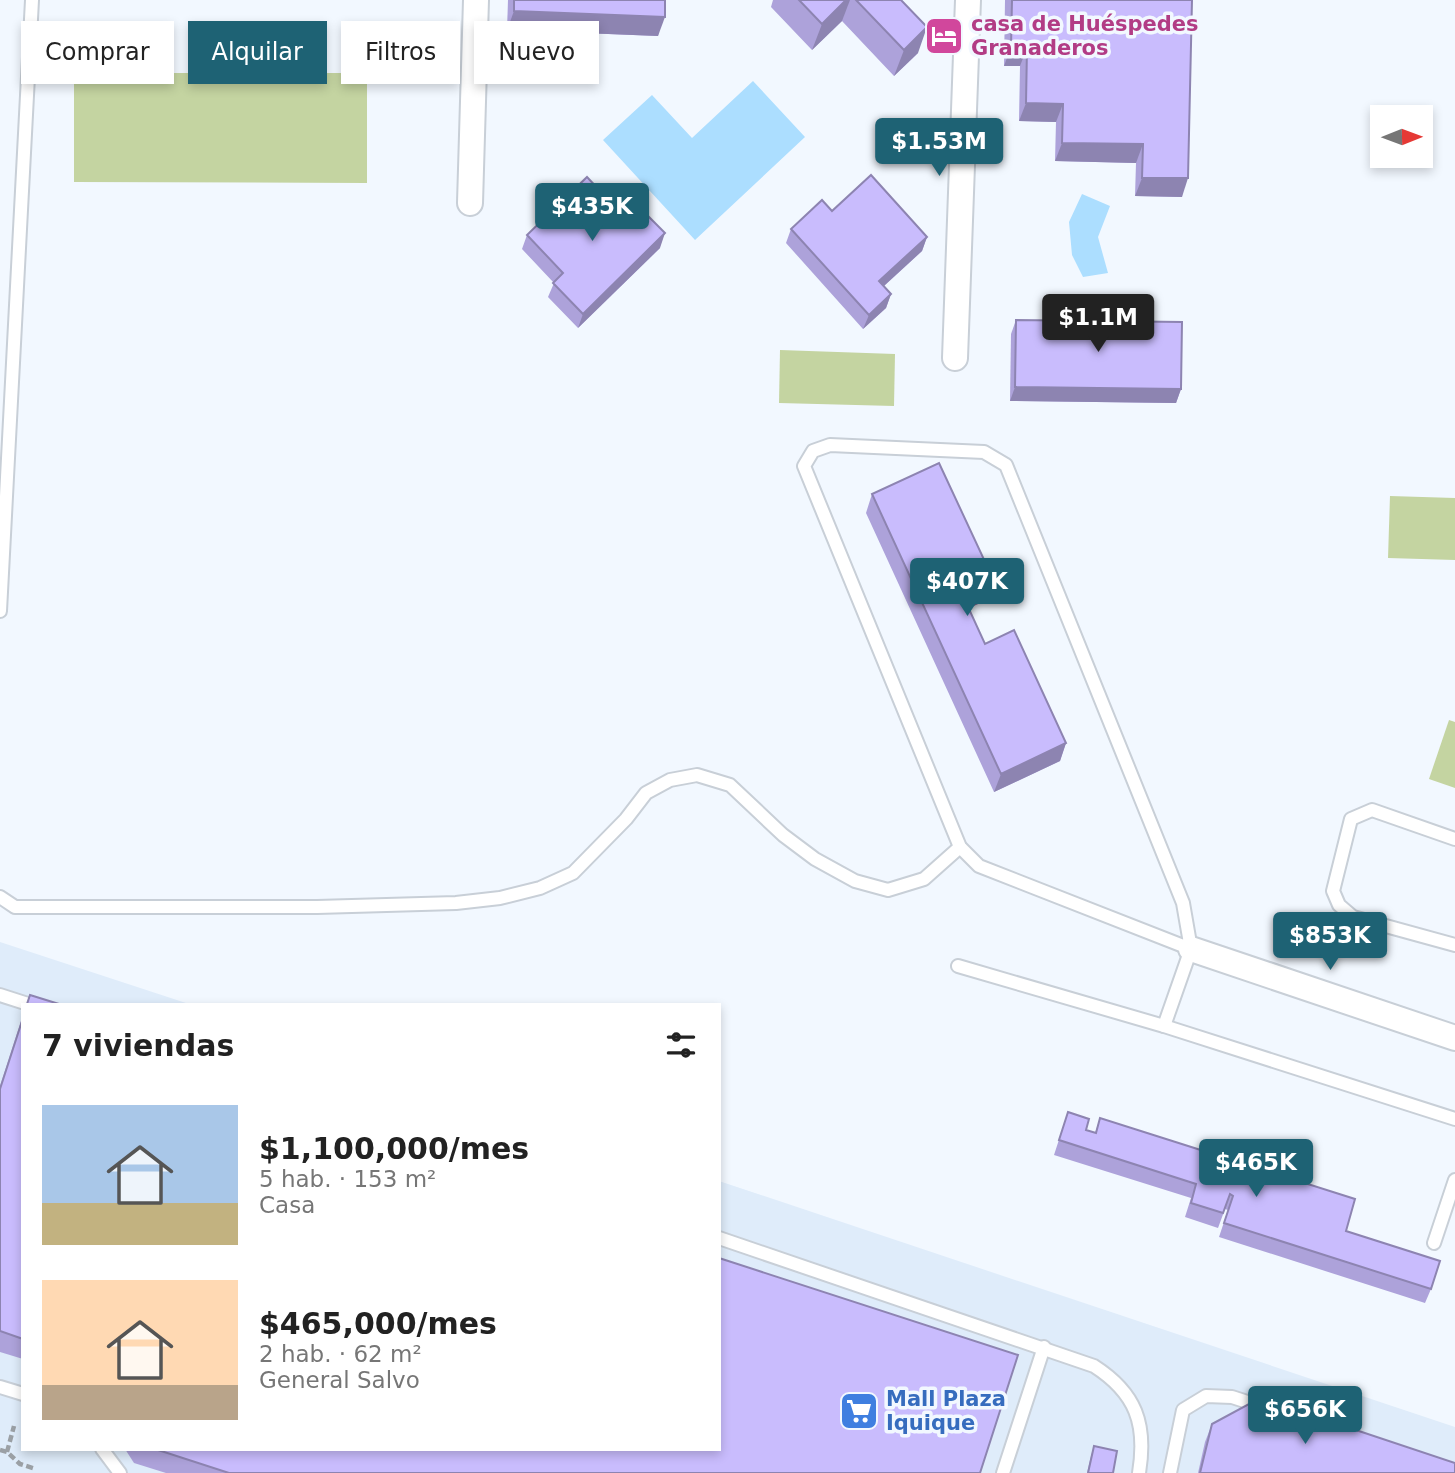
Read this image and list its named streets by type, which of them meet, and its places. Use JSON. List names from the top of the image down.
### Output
{
  "places": {
    "hotel": ["casa de Huéspedes Granaderos"],
    "supermarket": ["Mall Plaza Iquique"]
  },
  "north": "right",
  "page": {
    "chip": [
      "Comprar",
      "Alquilar",
      "Filtros",
      "Nuevo"
    ],
    "price": [
      "$1.53M",
      "$435K",
      "$1.1M",
      "$407K",
      "$853K",
      "$465K",
      "$656K"
    ],
    "heading": "7 viviendas",
    "list": [
      {
        "name": "$1,100,000/mes",
        "note": "5 hab. · 153 m² · Casa"
      },
      {
        "name": "$465,000/mes",
        "note": "2 hab. · 62 m² · General Salvo"
      }
    ]
  }
}
